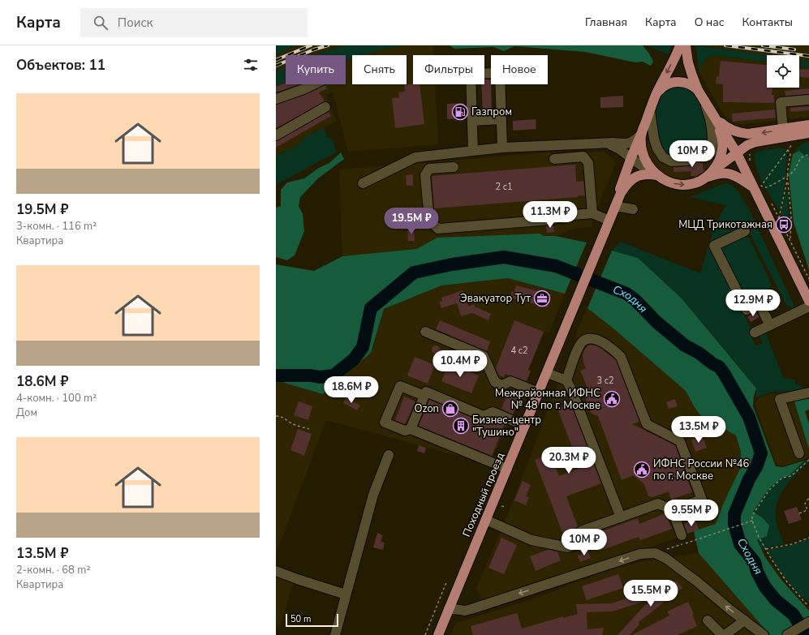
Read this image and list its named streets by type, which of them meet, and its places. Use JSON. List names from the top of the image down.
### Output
{
  "streets": {
    "main road": ["Походный проезд"]
  },
  "water": ["Сходня"],
  "places": {
    "fuel station": ["Газпром"],
    "bus stop": ["МЦД Трикотажная"],
    "office": ["Эвакуатор Тут"],
    "public building": ["Межрайонная ИФНС № 48 по г. Москве", "ИФНС России №46 по г. Москве"],
    "shop": ["Ozon"],
    "building": ["Бизнес-центр \"Тушино\""]
  },
  "house_numbers": ["2 с1", "4 с2", "3 с2"],
  "scale_bar": "50 m",
  "page": {
    "header": "Карта",
    "search": "Поиск",
    "nav": [
      "Главная",
      "Карта",
      "О нас",
      "Контакты"
    ],
    "heading": "Объектов: 11",
    "chip": [
      "Купить",
      "Снять",
      "Фильтры",
      "Новое"
    ],
    "list": [
      {
        "name": "19.5M ₽",
        "note": "3-комн. · 116 m² · Квартира"
      },
      {
        "name": "18.6M ₽",
        "note": "4-комн. · 100 m² · Дом"
      },
      {
        "name": "13.5M ₽",
        "note": "2-комн. · 68 m² · Квартира"
      }
    ],
    "price": [
      "10M ₽",
      "11.3M ₽",
      "19.5M ₽",
      "12.9M ₽",
      "10.4M ₽",
      "18.6M ₽",
      "13.5M ₽",
      "20.3M ₽",
      "9.55M ₽",
      "10M ₽",
      "15.5M ₽"
    ],
    "scale": "50 m"
  }
}
